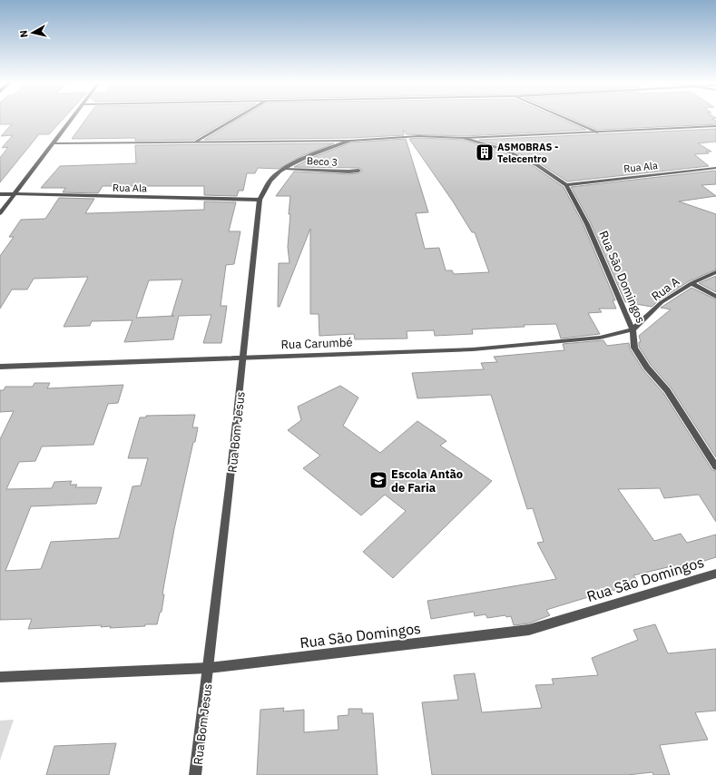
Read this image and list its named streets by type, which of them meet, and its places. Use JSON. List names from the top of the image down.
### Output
{
  "streets": {
    "street": [
      "Beco 3",
      "Rua Ala",
      "Rua São Domingos",
      "Rua A",
      "Rua Carumbé",
      "Rua Bom Jesus"
    ]
  },
  "crossings": [
    ["Beco 3", "Rua Bom Jesus"],
    ["Rua Ala", "Rua São Domingos"],
    ["Rua Ala", "Rua Bom Jesus"],
    ["Rua São Domingos", "Rua A"],
    ["Rua São Domingos", "Rua Carumbé"],
    ["Rua São Domingos", "Rua Bom Jesus"],
    ["Rua A", "Rua Carumbé"],
    ["Rua Carumbé", "Rua Bom Jesus"]
  ],
  "places": {
    "building": ["ASMOBRAS - Telecentro"],
    "school or university": ["Escola Antão de Faria"]
  },
  "north": "left"
}
